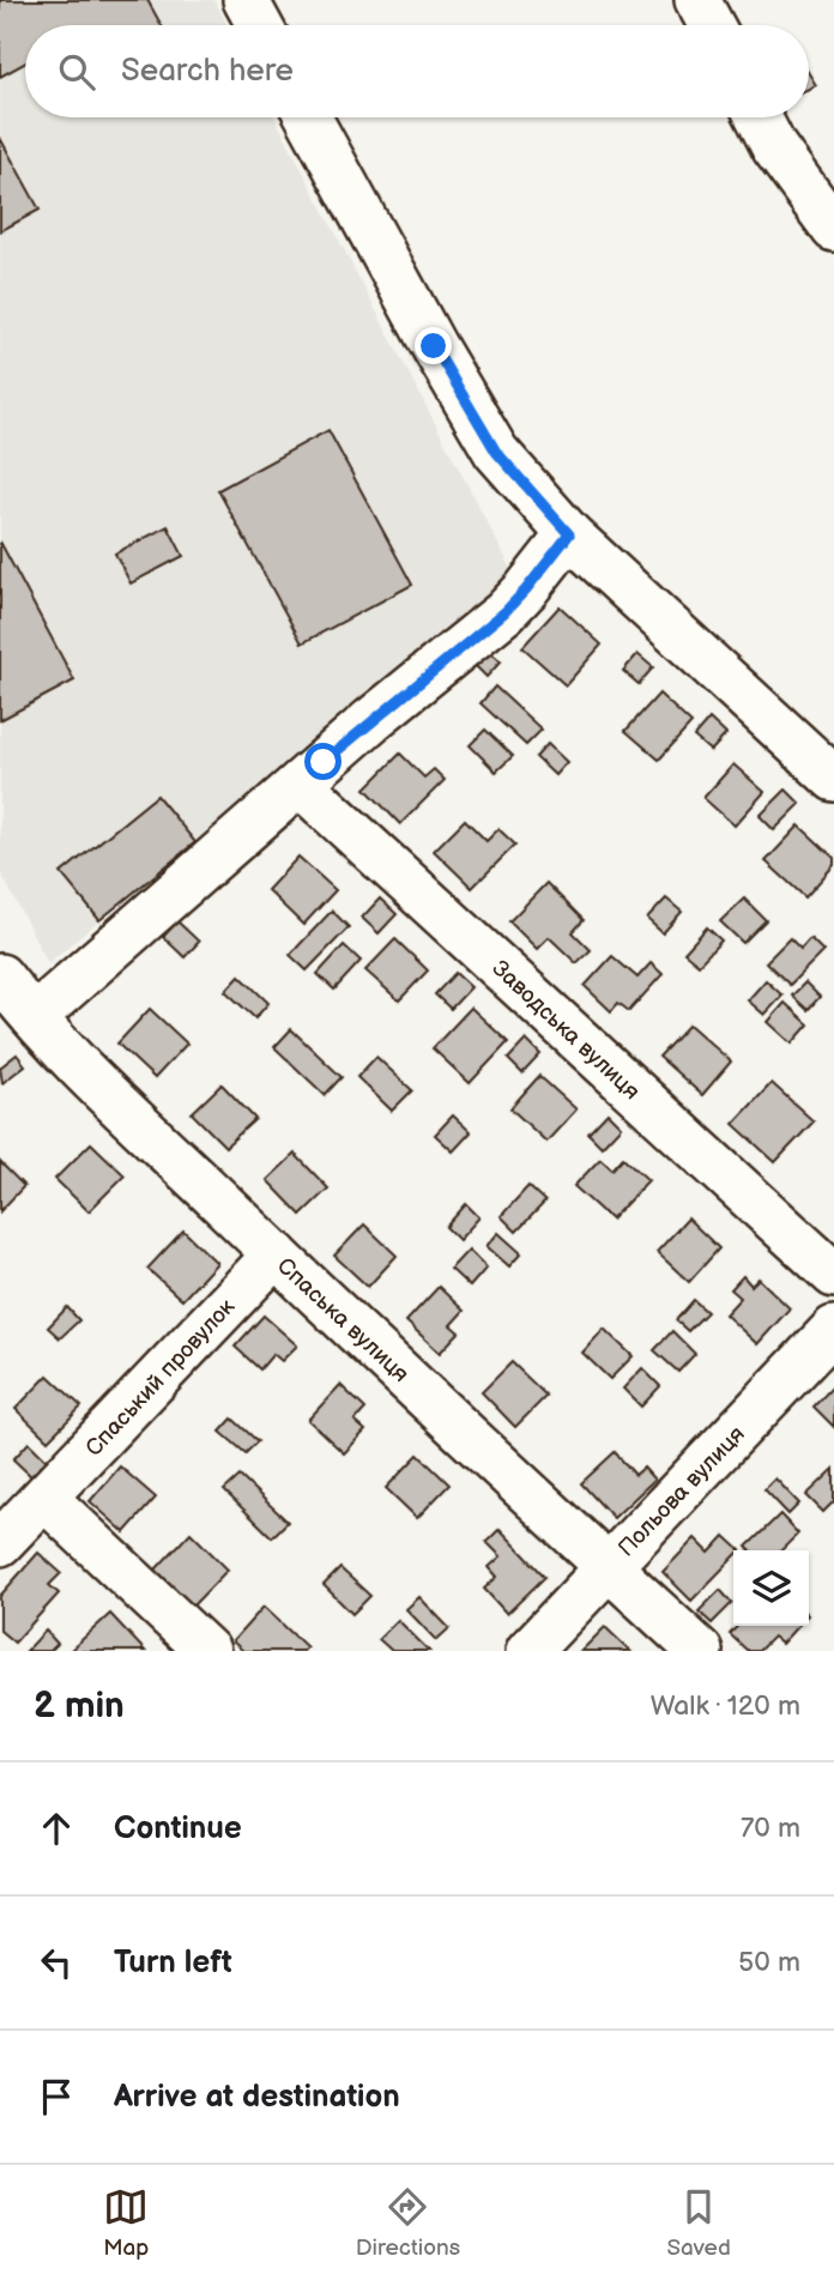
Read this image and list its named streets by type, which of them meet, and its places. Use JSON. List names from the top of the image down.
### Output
{
  "streets": {
    "street": [
      "Заводська вулиця",
      "Спаська вулиця",
      "Спаський провулок",
      "Польова вулиця"
    ]
  },
  "crossings": [
    ["Спаська вулиця", "Спаський провулок"],
    ["Спаська вулиця", "Польова вулиця"]
  ],
  "page": {
    "search": "Search here",
    "heading": ["2 min", "Walk · 120 m"],
    "list": [
      ["Continue", "70 m"],
      ["Turn left", "50 m"],
      "Arrive at destination"
    ],
    "nav": ["Map", "Directions", "Saved"]
  }
}
